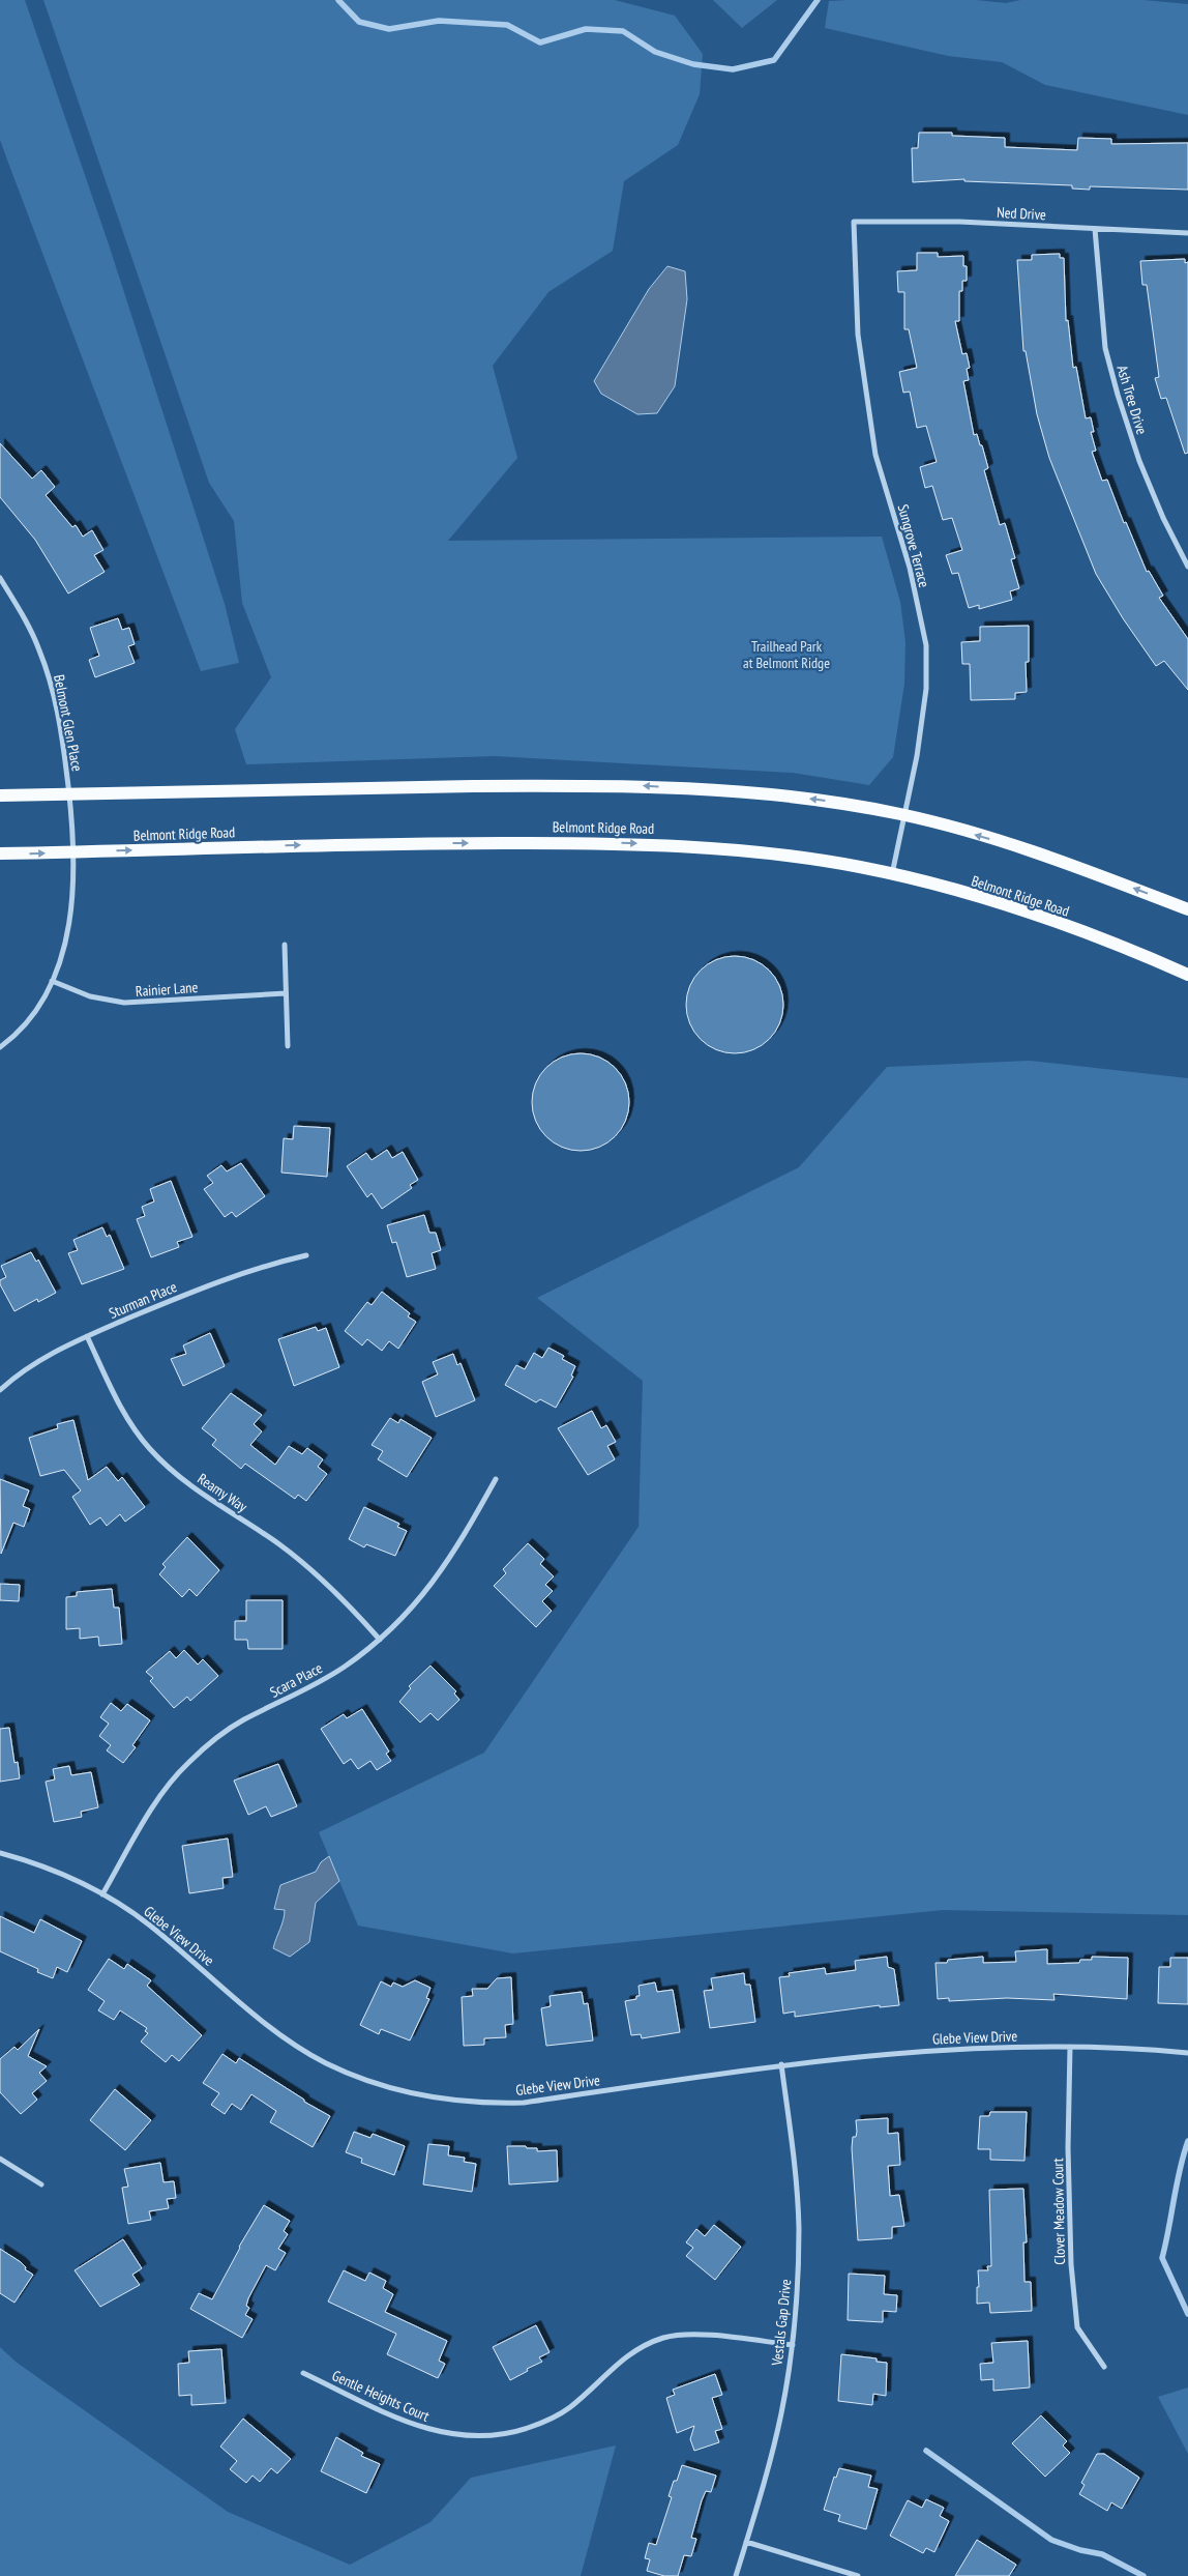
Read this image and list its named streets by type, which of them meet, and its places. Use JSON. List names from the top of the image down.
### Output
{
  "streets": {
    "main road": ["Belmont Ridge Road"],
    "street": [
      "Ned Drive",
      "Ash Tree Drive",
      "Sungrove Terrace",
      "Belmont Glen Place",
      "Rainier Lane",
      "Sturman Place",
      "Reamy Way",
      "Scara Place",
      "Glebe View Drive",
      "Clover Meadow Court",
      "Vestals Gap Drive",
      "Gentle Heights Court"
    ]
  },
  "crossings": [
    ["Ned Drive", "Ash Tree Drive"],
    ["Ned Drive", "Sungrove Terrace"],
    ["Sungrove Terrace", "Belmont Ridge Road"],
    ["Belmont Glen Place", "Belmont Ridge Road"],
    ["Belmont Glen Place", "Rainier Lane"],
    ["Sturman Place", "Reamy Way"],
    ["Reamy Way", "Scara Place"],
    ["Scara Place", "Glebe View Drive"],
    ["Glebe View Drive", "Clover Meadow Court"],
    ["Glebe View Drive", "Vestals Gap Drive"],
    ["Vestals Gap Drive", "Gentle Heights Court"]
  ],
  "parks": ["Trailhead Park at Belmont Ridge"]
}
